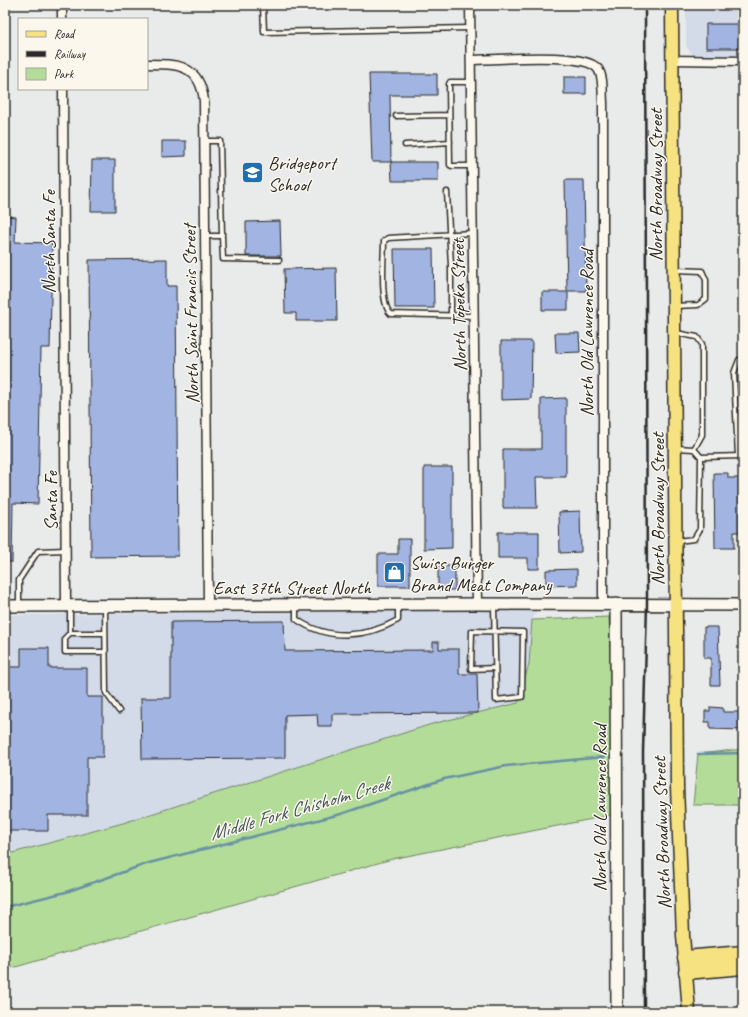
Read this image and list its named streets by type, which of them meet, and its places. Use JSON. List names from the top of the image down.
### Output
{
  "streets": {
    "main road": ["North Broadway Street", "North Old Lawrence Road", "East 37th Street North"],
    "street": [
      "North Santa Fe",
      "North Topeka Street",
      "North Saint Francis Street",
      "Santa Fe"
    ]
  },
  "crossings": [
    ["North Broadway Street", "East 37th Street North"],
    ["North Santa Fe", "Santa Fe"],
    ["North Topeka Street", "North Old Lawrence Road"],
    ["North Topeka Street", "East 37th Street North"],
    ["North Saint Francis Street", "East 37th Street North"],
    ["North Old Lawrence Road", "East 37th Street North"],
    ["Santa Fe", "East 37th Street North"]
  ],
  "water": ["Middle Fork Chisholm Creek"],
  "places": {
    "school or university": ["Bridgeport School"],
    "shop": ["Swiss Burger Brand Meat Company"]
  },
  "legend": ["Road", "Railway", "Park"]
}
